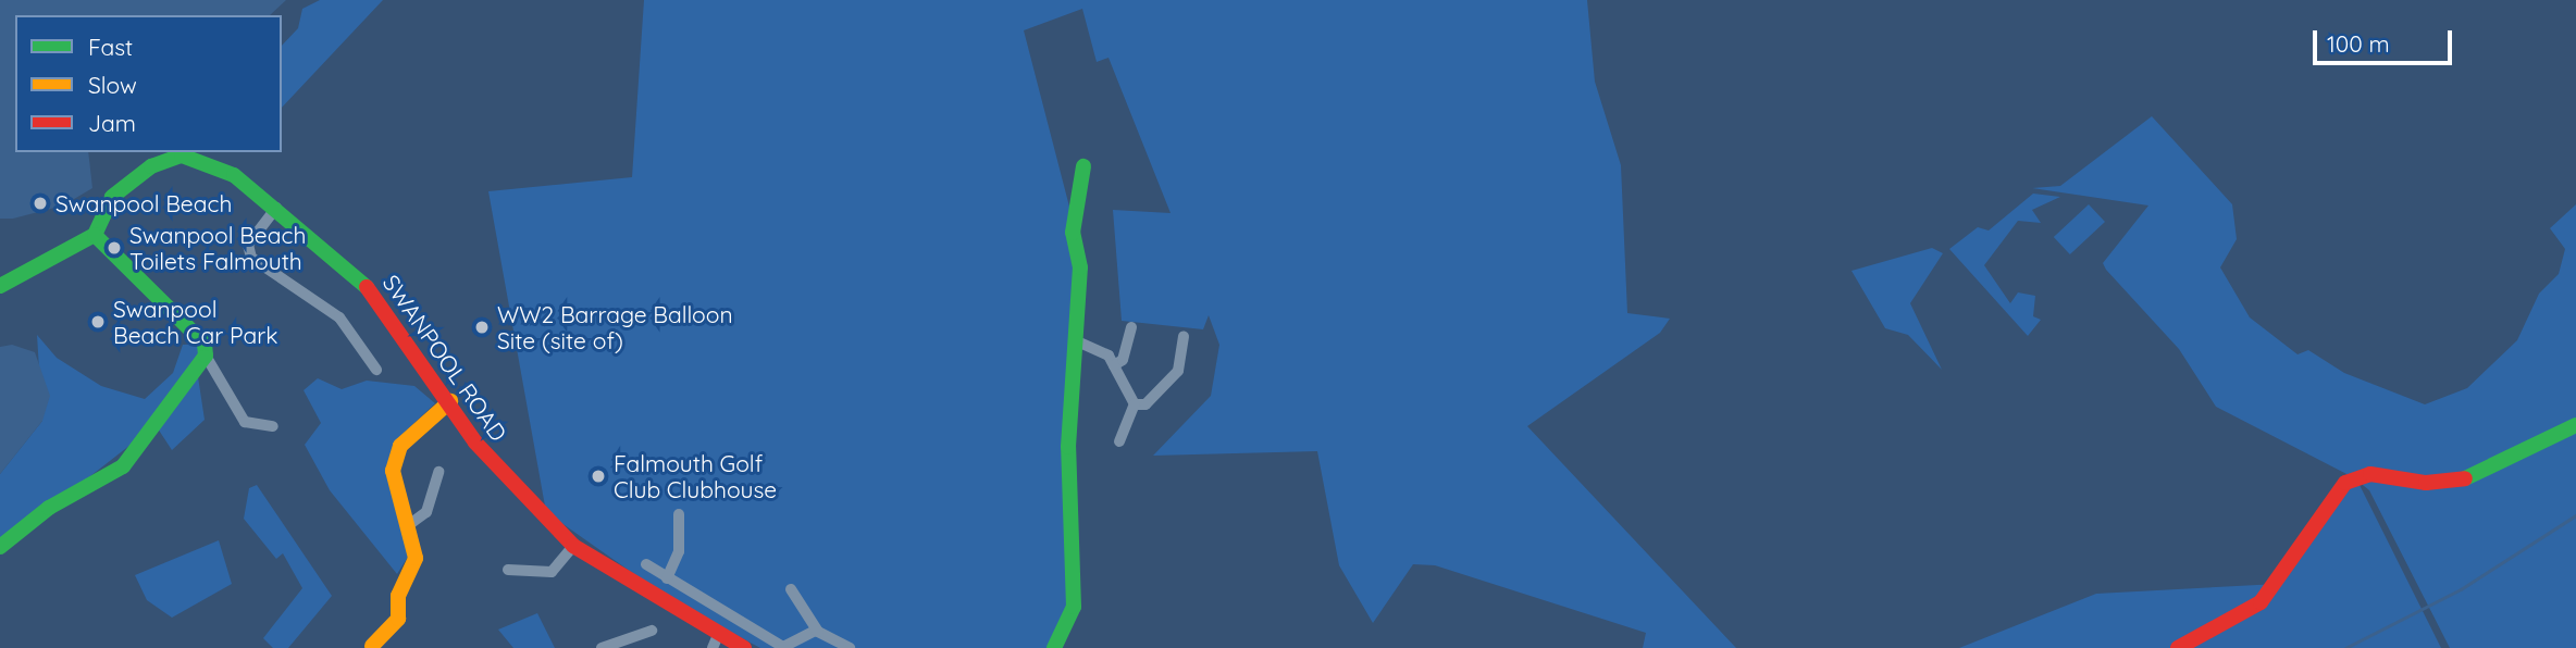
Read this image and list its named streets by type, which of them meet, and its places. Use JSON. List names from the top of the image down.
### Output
{
  "streets": {
    "street": ["SWANPOOL ROAD"]
  },
  "places": [
    "Swanpool Beach",
    "Swanpool Beach Toilets Falmouth",
    "Swanpool Beach Car Park",
    "WW2 Barrage Balloon Site (site of)",
    "Falmouth Golf Club Clubhouse"
  ],
  "legend": ["Fast", "Slow", "Jam"],
  "scale_bar": "100 m"
}
